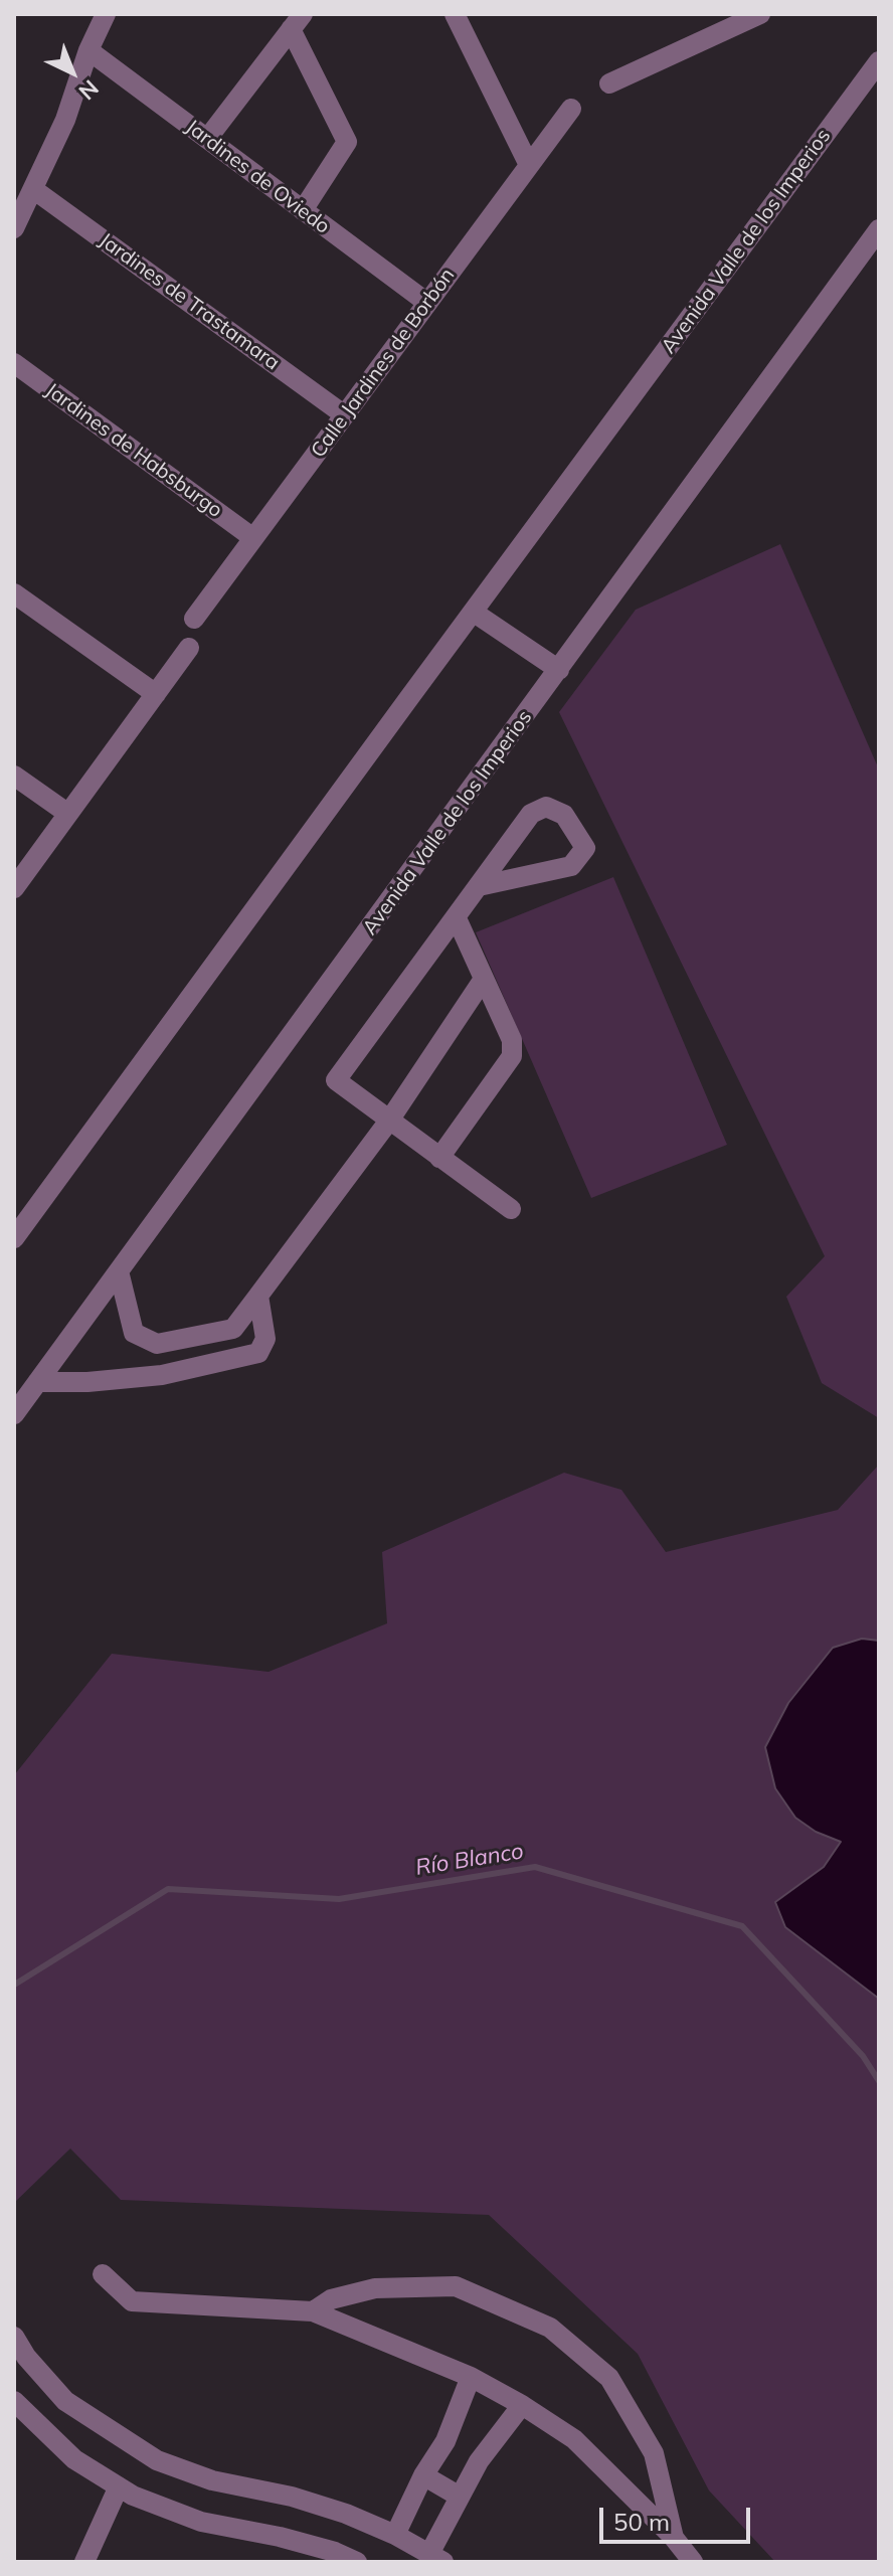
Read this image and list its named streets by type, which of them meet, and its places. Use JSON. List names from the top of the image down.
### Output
{
  "streets": {
    "street": [
      "Jardines de Oviedo",
      "Avenida Valle de los Imperios",
      "Jardines de Trastamara",
      "Calle Jardines de Borbón",
      "Jardines de Habsburgo"
    ]
  },
  "crossings": [
    ["Jardines de Oviedo", "Calle Jardines de Borbón"],
    ["Jardines de Trastamara", "Calle Jardines de Borbón"],
    ["Calle Jardines de Borbón", "Jardines de Habsburgo"]
  ],
  "water": ["Río Blanco"],
  "scale_bar": "50 m",
  "north": "bottom right"
}
